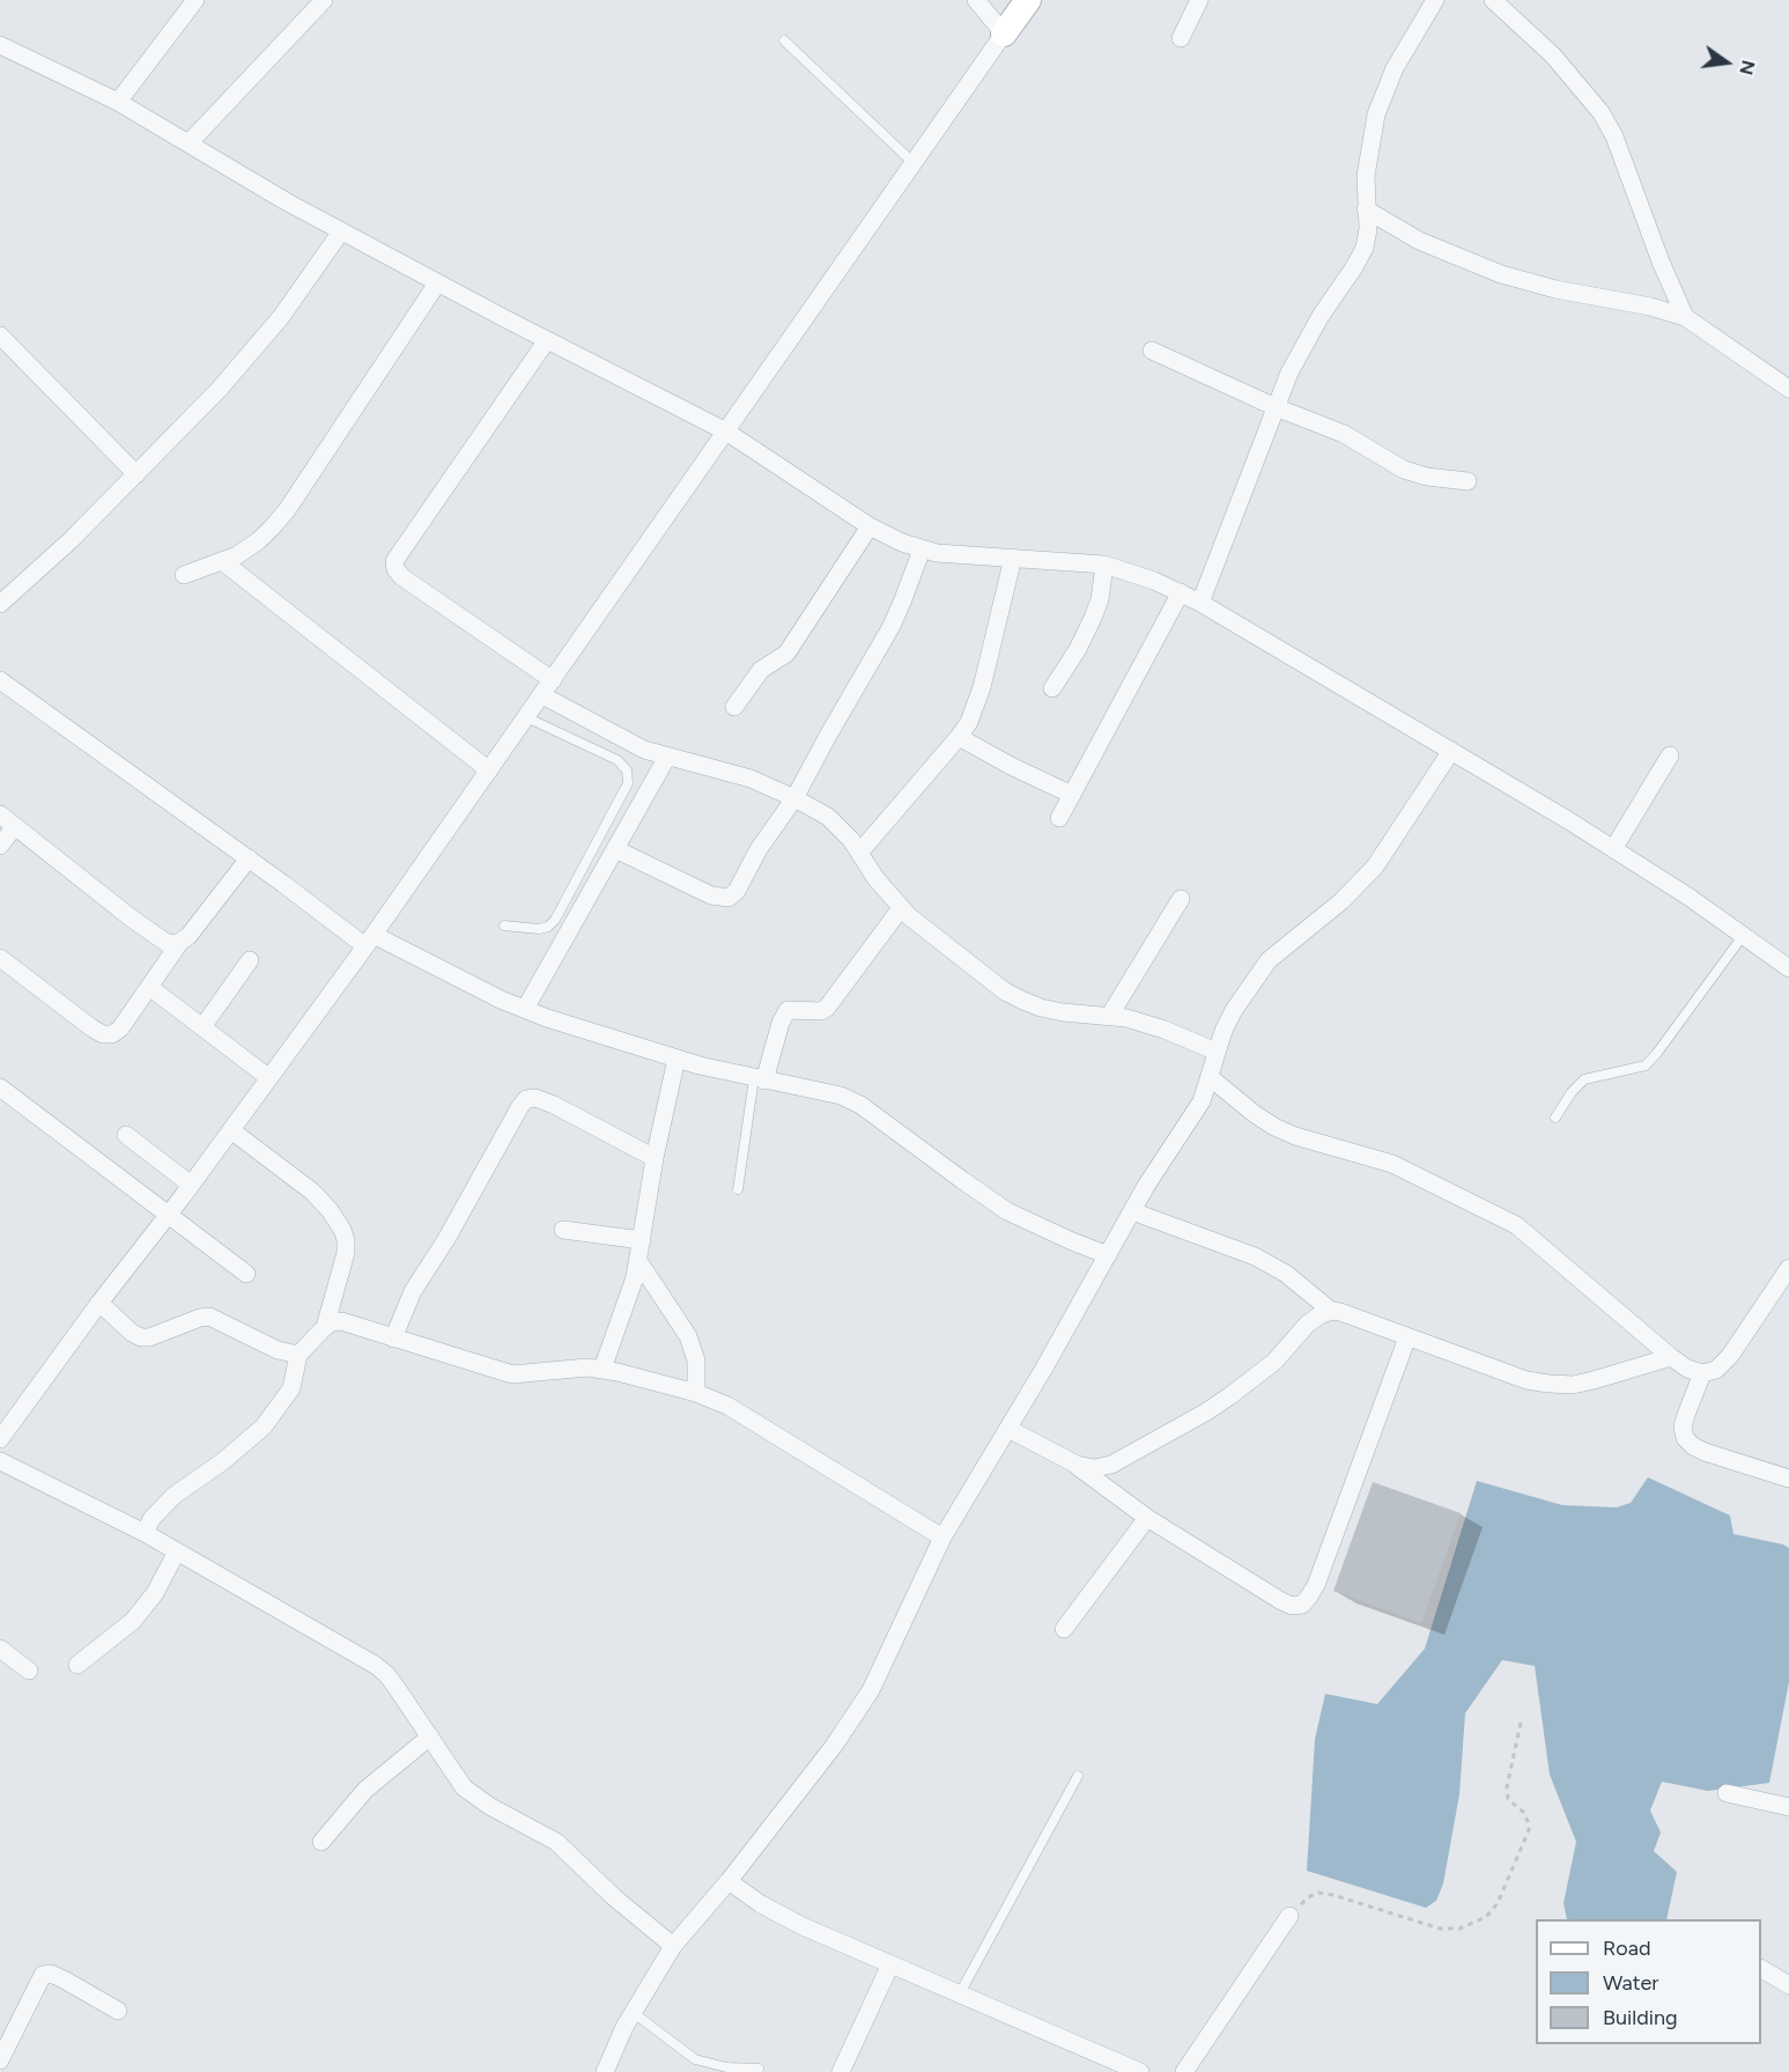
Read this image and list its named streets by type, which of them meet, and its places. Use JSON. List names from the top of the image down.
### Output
{
  "legend": ["Road", "Water", "Building"],
  "north": "right"
}
